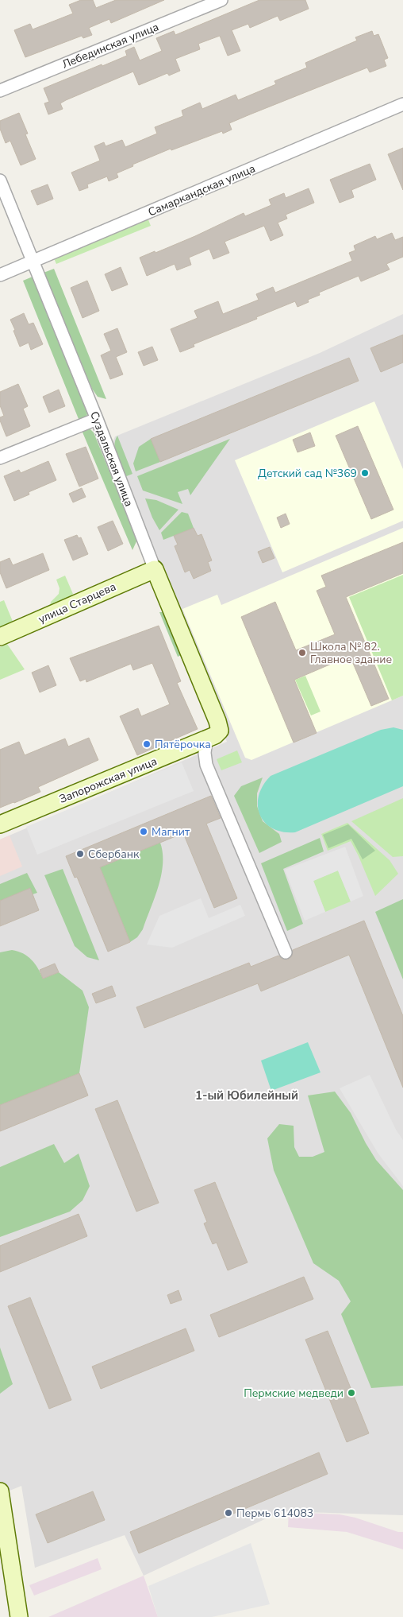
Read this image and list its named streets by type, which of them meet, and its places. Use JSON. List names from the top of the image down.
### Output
{
  "streets": {
    "street": [
      "Лебединская улица",
      "Самаркандская улица",
      "Суздальская улица",
      "улица Старцева",
      "Запорожская улица"
    ]
  },
  "crossings": [
    ["Самаркандская улица", "Суздальская улица"],
    ["Суздальская улица", "улица Старцева"],
    ["Суздальская улица", "Запорожская улица"]
  ],
  "districts": ["1-ый Юбилейный"],
  "places": [
    "Детский сад №369",
    "Школа № 82. Главное здание",
    "Пятёрочка",
    "Магнит",
    "Сбербанк",
    "Пермские медведи",
    "Пермь 614083"
  ]
}
